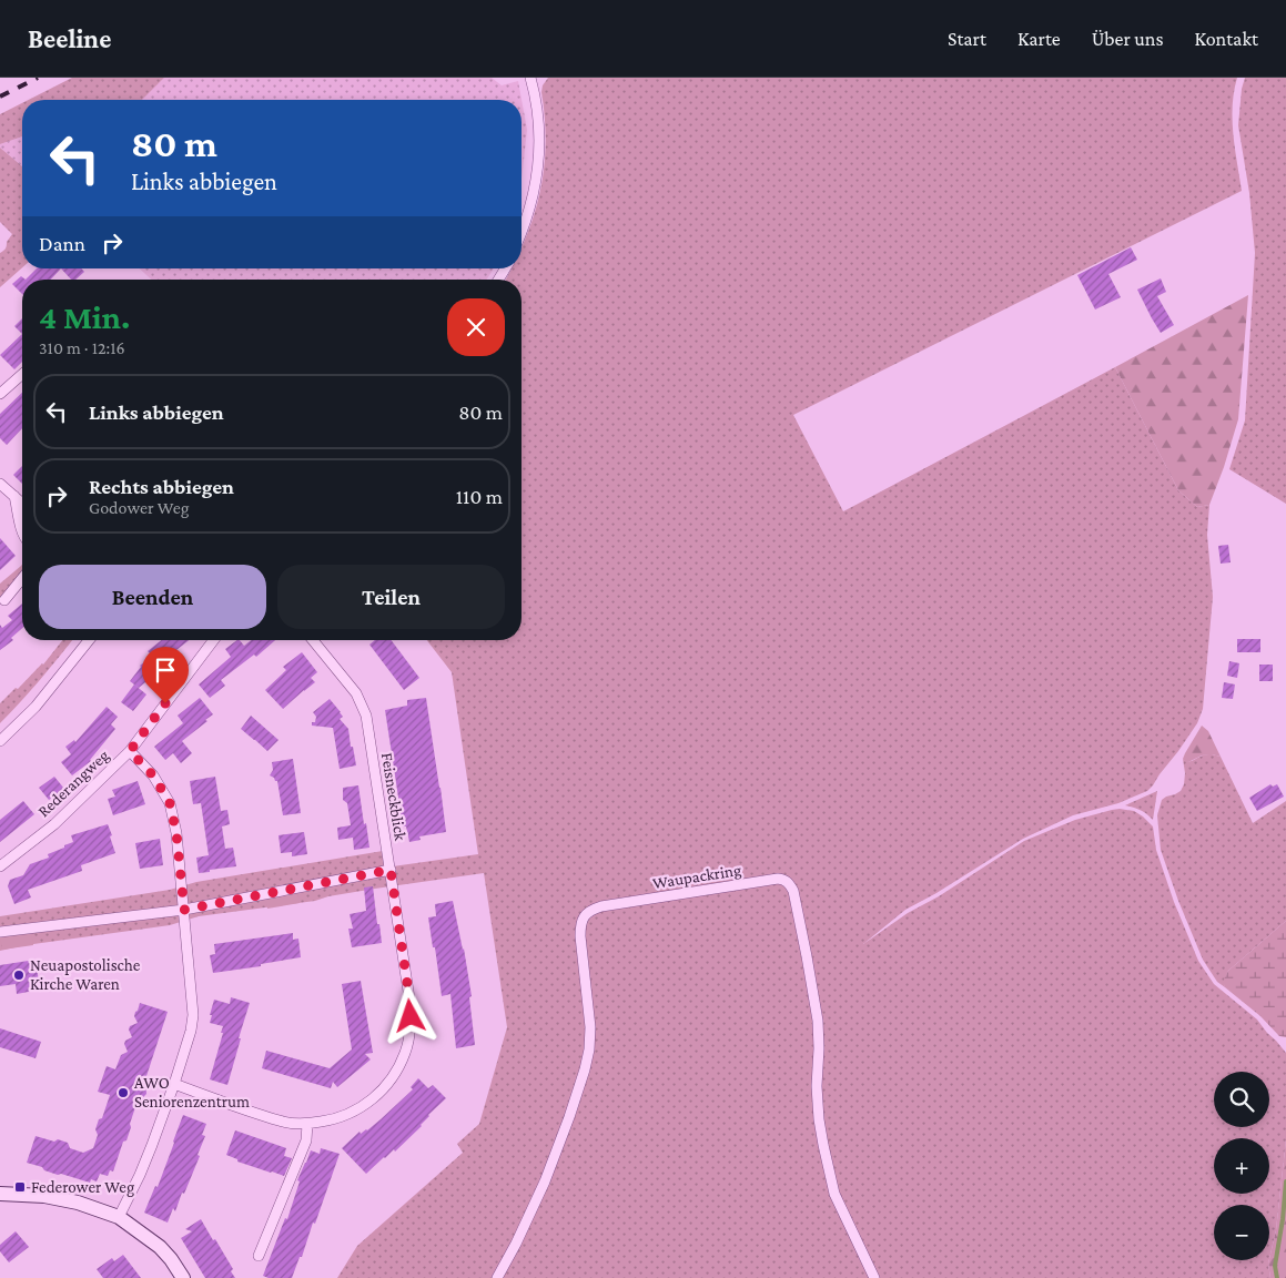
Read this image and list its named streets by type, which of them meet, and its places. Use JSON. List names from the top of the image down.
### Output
{
  "streets": {
    "street": ["Rederangweg", "Feisneckblick", "Waupackring"]
  },
  "places": {
    "other": ["Neuapostolische Kirche Waren", "AWO Seniorenzentrum"],
    "transit": ["Federower Weg"]
  },
  "page": {
    "header": "Beeline",
    "nav": [
      "Start",
      "Karte",
      "Über uns",
      "Kontakt"
    ],
    "turn": ["80 m", "Links abbiegen"],
    "then": "Dann",
    "heading": ["4 Min.", "310 m · 12:16"],
    "list": [
      {
        "name": "Links abbiegen",
        "value": "80 m"
      },
      {
        "name": "Rechts abbiegen",
        "note": "Godower Weg",
        "value": "110 m"
      }
    ],
    "buttons": ["Beenden", "Teilen"],
    "map_buttons": ["+", "−"]
  }
}
